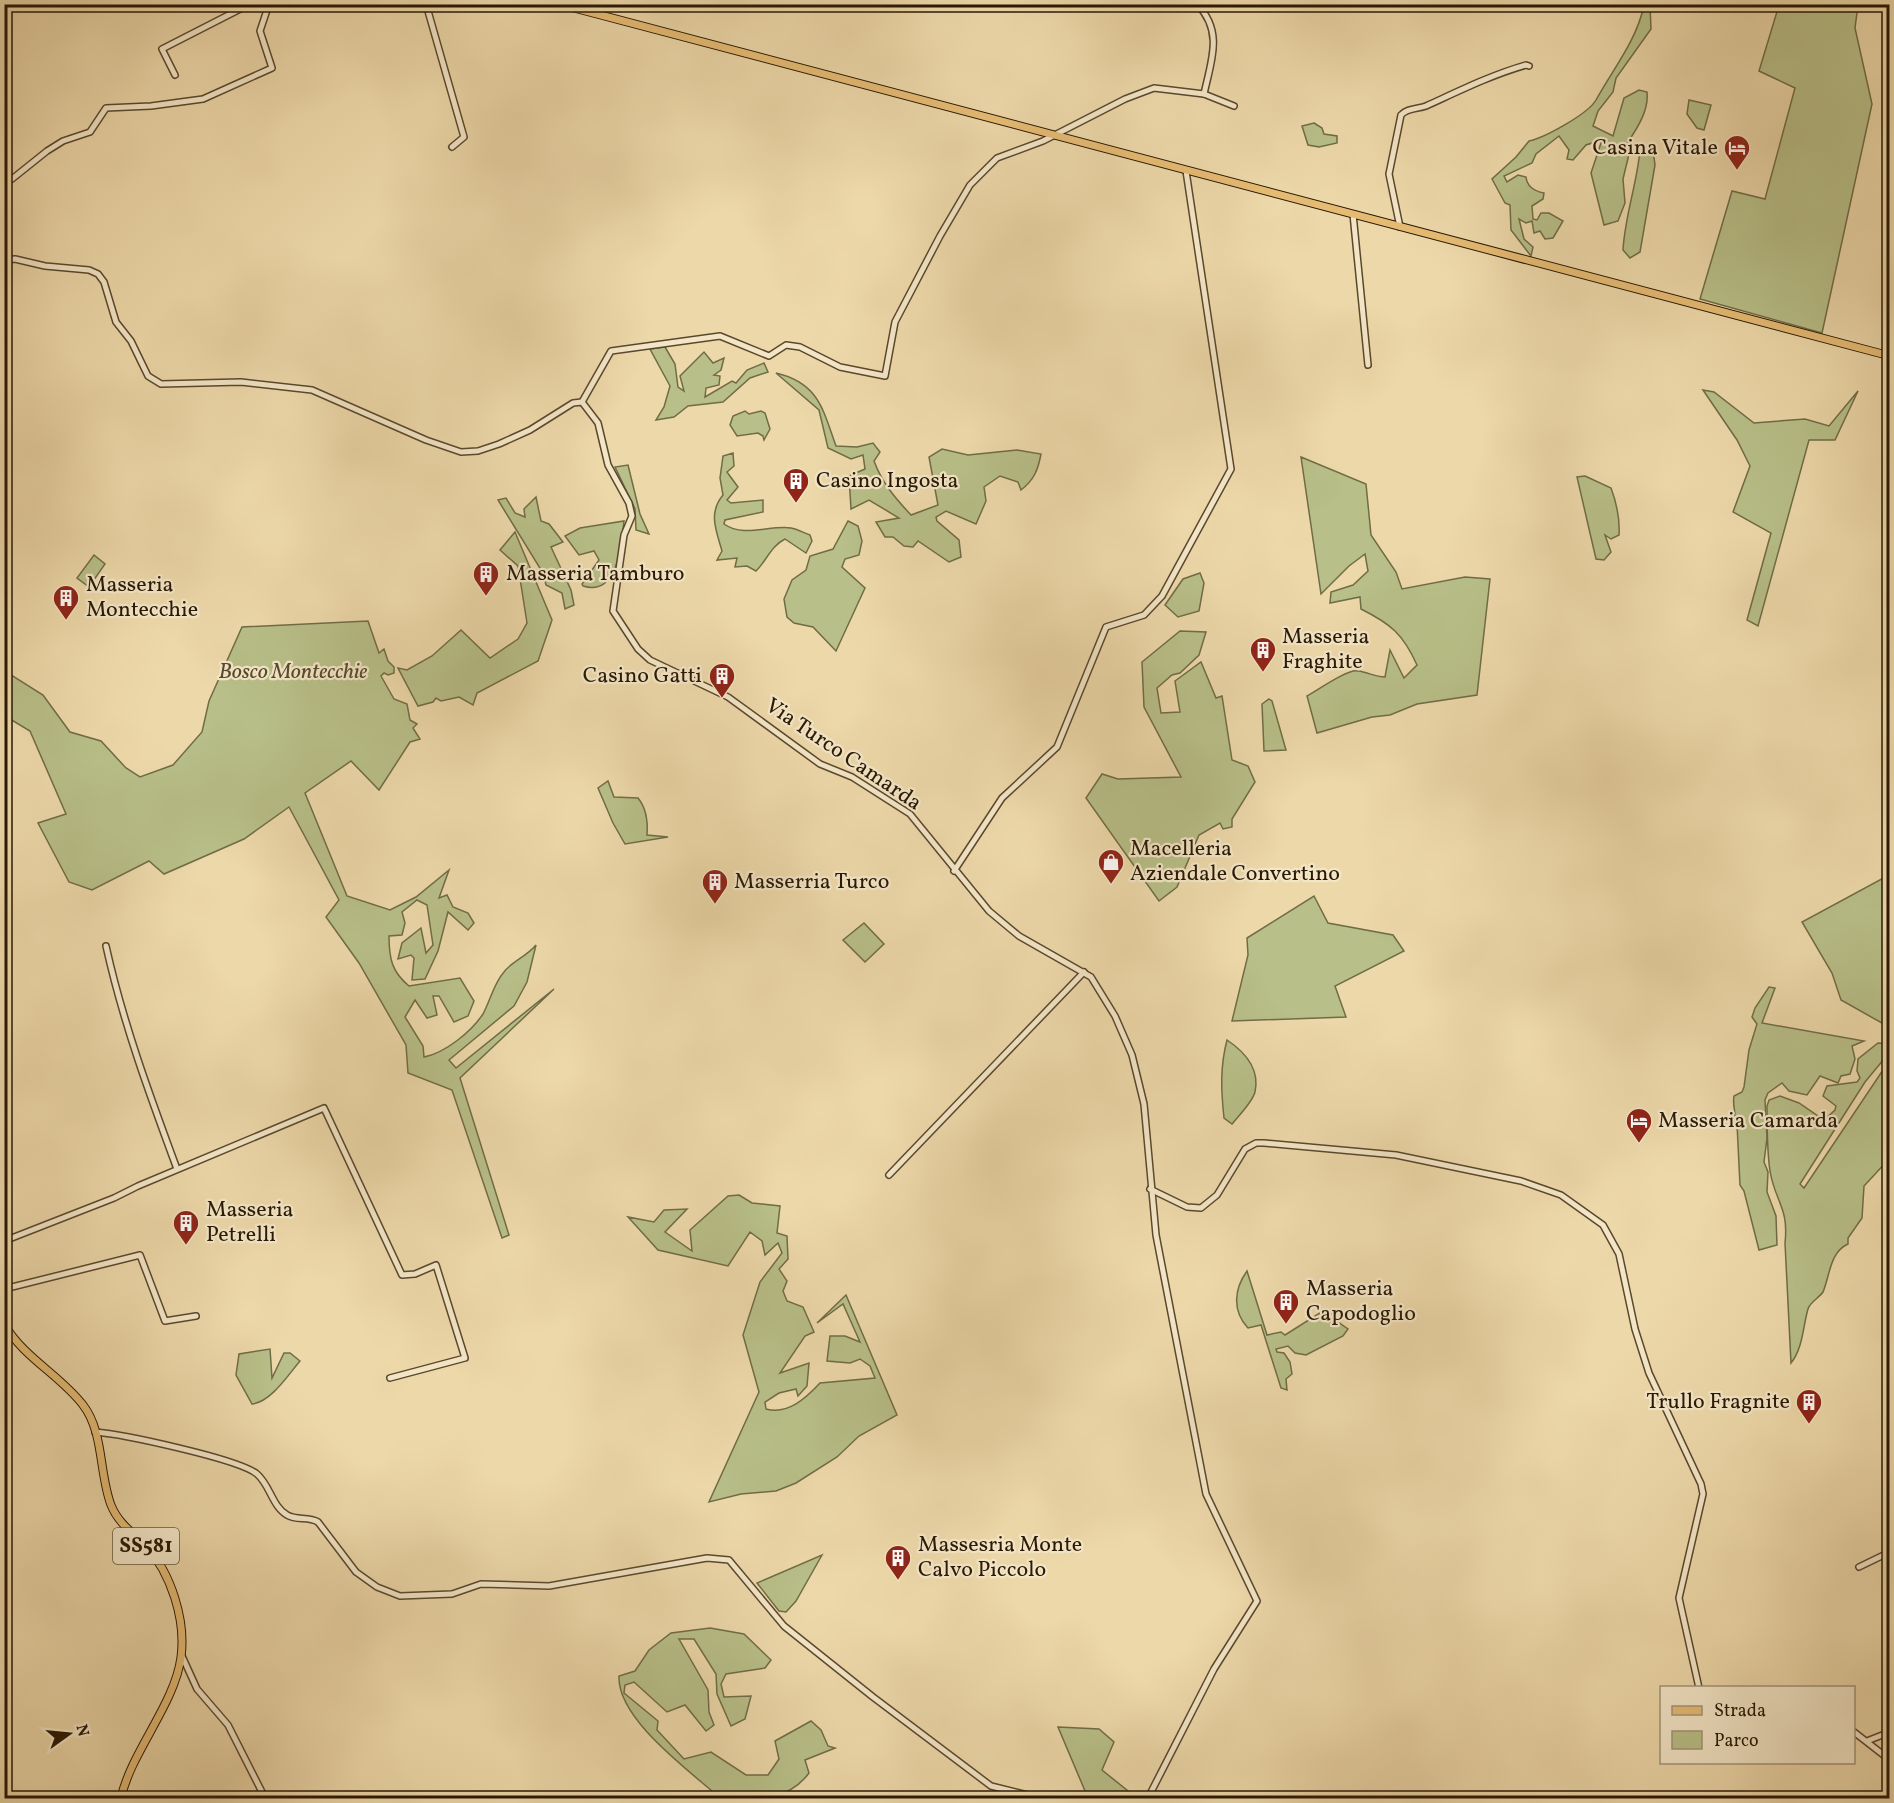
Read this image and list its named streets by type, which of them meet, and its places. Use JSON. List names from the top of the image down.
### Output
{
  "streets": {
    "main road": ["SS581"],
    "street": ["Via Turco Camarda"]
  },
  "parks": ["Bosco Montecchie"],
  "places": {
    "hotel": ["Casina Vitale", "Masseria Camarda"],
    "building": [
      "Casino Ingosta",
      "Masseria Tamburo",
      "Masseria Montecchie",
      "Masseria Fraghite",
      "Casino Gatti",
      "Masserria Turco",
      "Masseria Petrelli",
      "Masseria Capodoglio",
      "Trullo Fragnite",
      "Massesria Monte Calvo Piccolo"
    ],
    "shop": ["Macelleria Aziendale Convertino"]
  },
  "legend": ["Strada", "Parco"],
  "north": "right"
}
